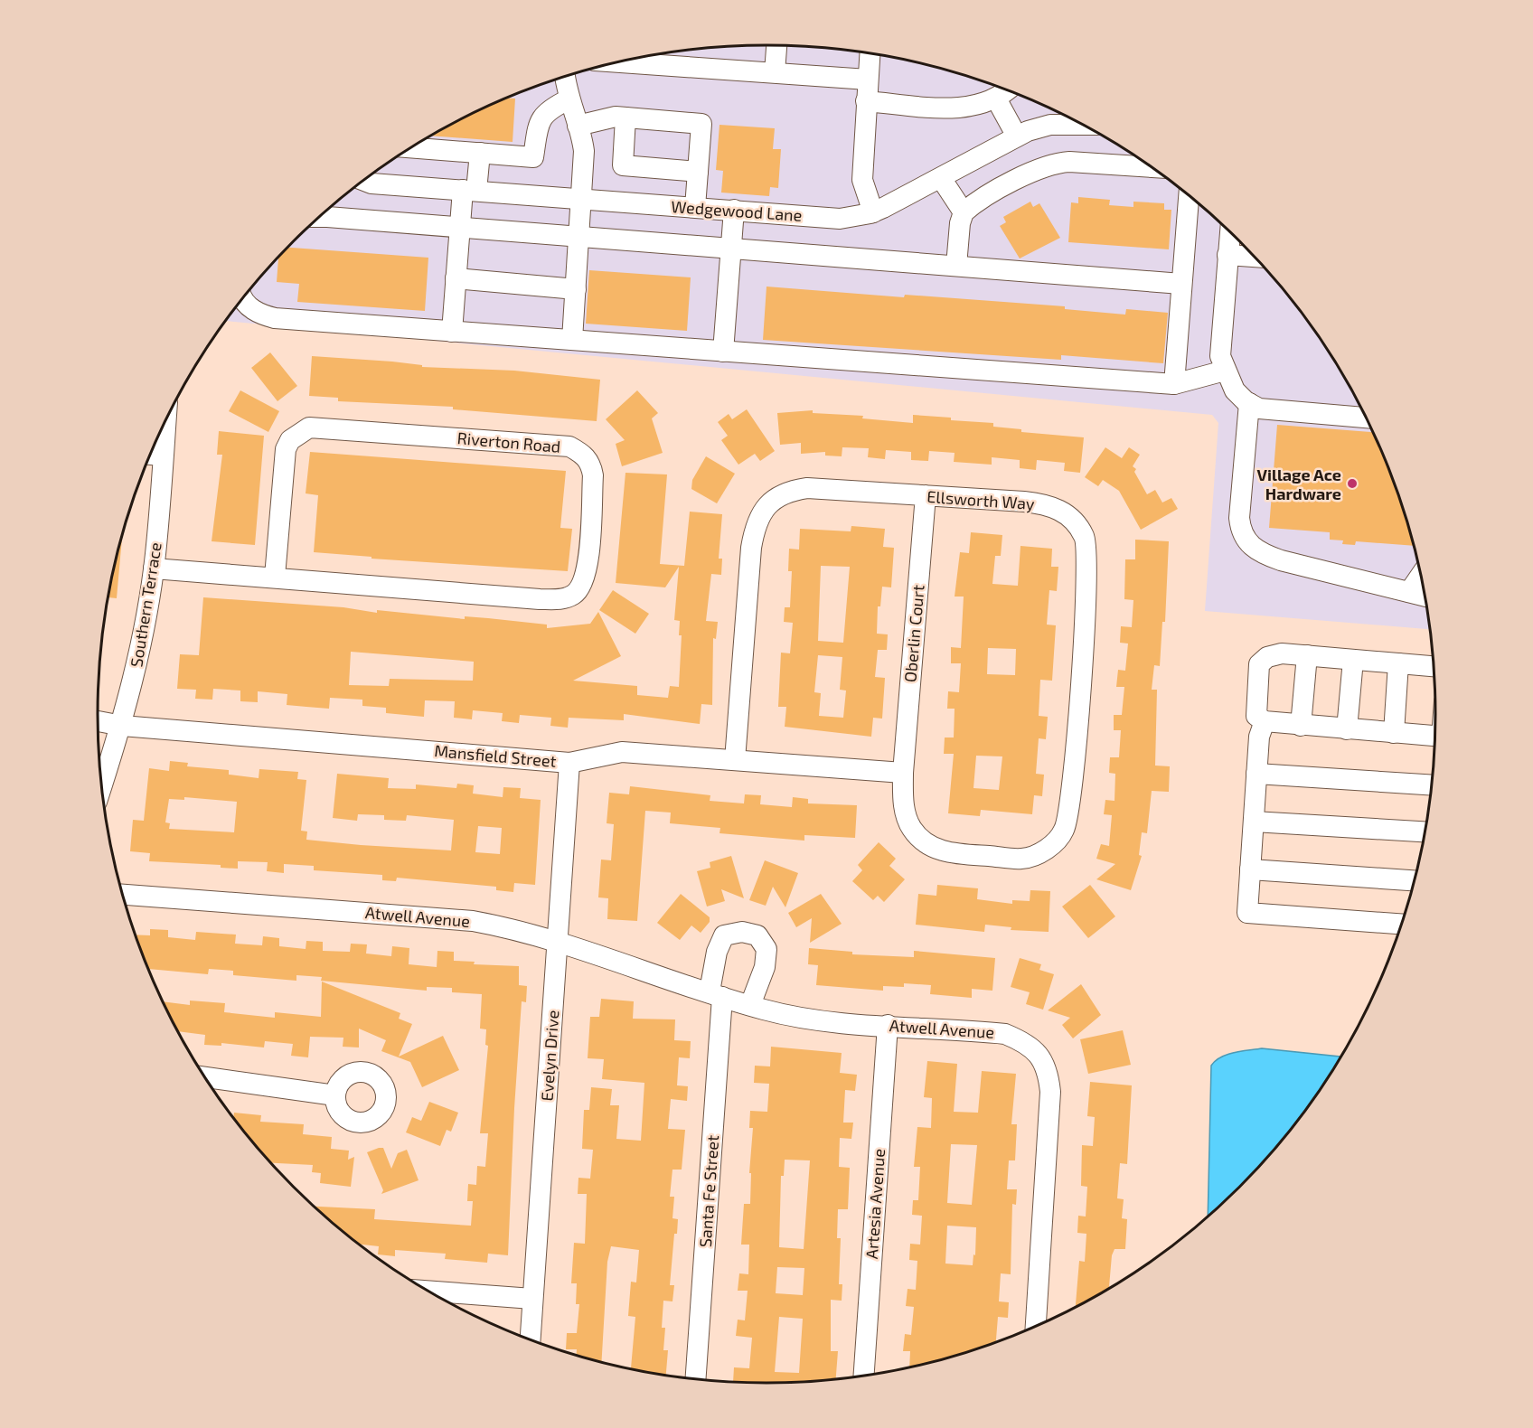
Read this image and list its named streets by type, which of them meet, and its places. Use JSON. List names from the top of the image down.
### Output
{
  "streets": {
    "street": [
      "Wedgewood Lane",
      "Riverton Road",
      "Ellsworth Way",
      "Southern Terrace",
      "Oberlin Court",
      "Mansfield Street",
      "Atwell Avenue",
      "Evelyn Drive",
      "Santa Fe Street",
      "Artesia Avenue"
    ]
  },
  "crossings": [
    ["Riverton Road", "Southern Terrace"],
    ["Ellsworth Way", "Oberlin Court"],
    ["Ellsworth Way", "Mansfield Street"],
    ["Southern Terrace", "Mansfield Street"],
    ["Oberlin Court", "Mansfield Street"],
    ["Mansfield Street", "Evelyn Drive"],
    ["Atwell Avenue", "Evelyn Drive"],
    ["Atwell Avenue", "Santa Fe Street"],
    ["Atwell Avenue", "Artesia Avenue"]
  ],
  "places": ["Village Ace Hardware"]
}
